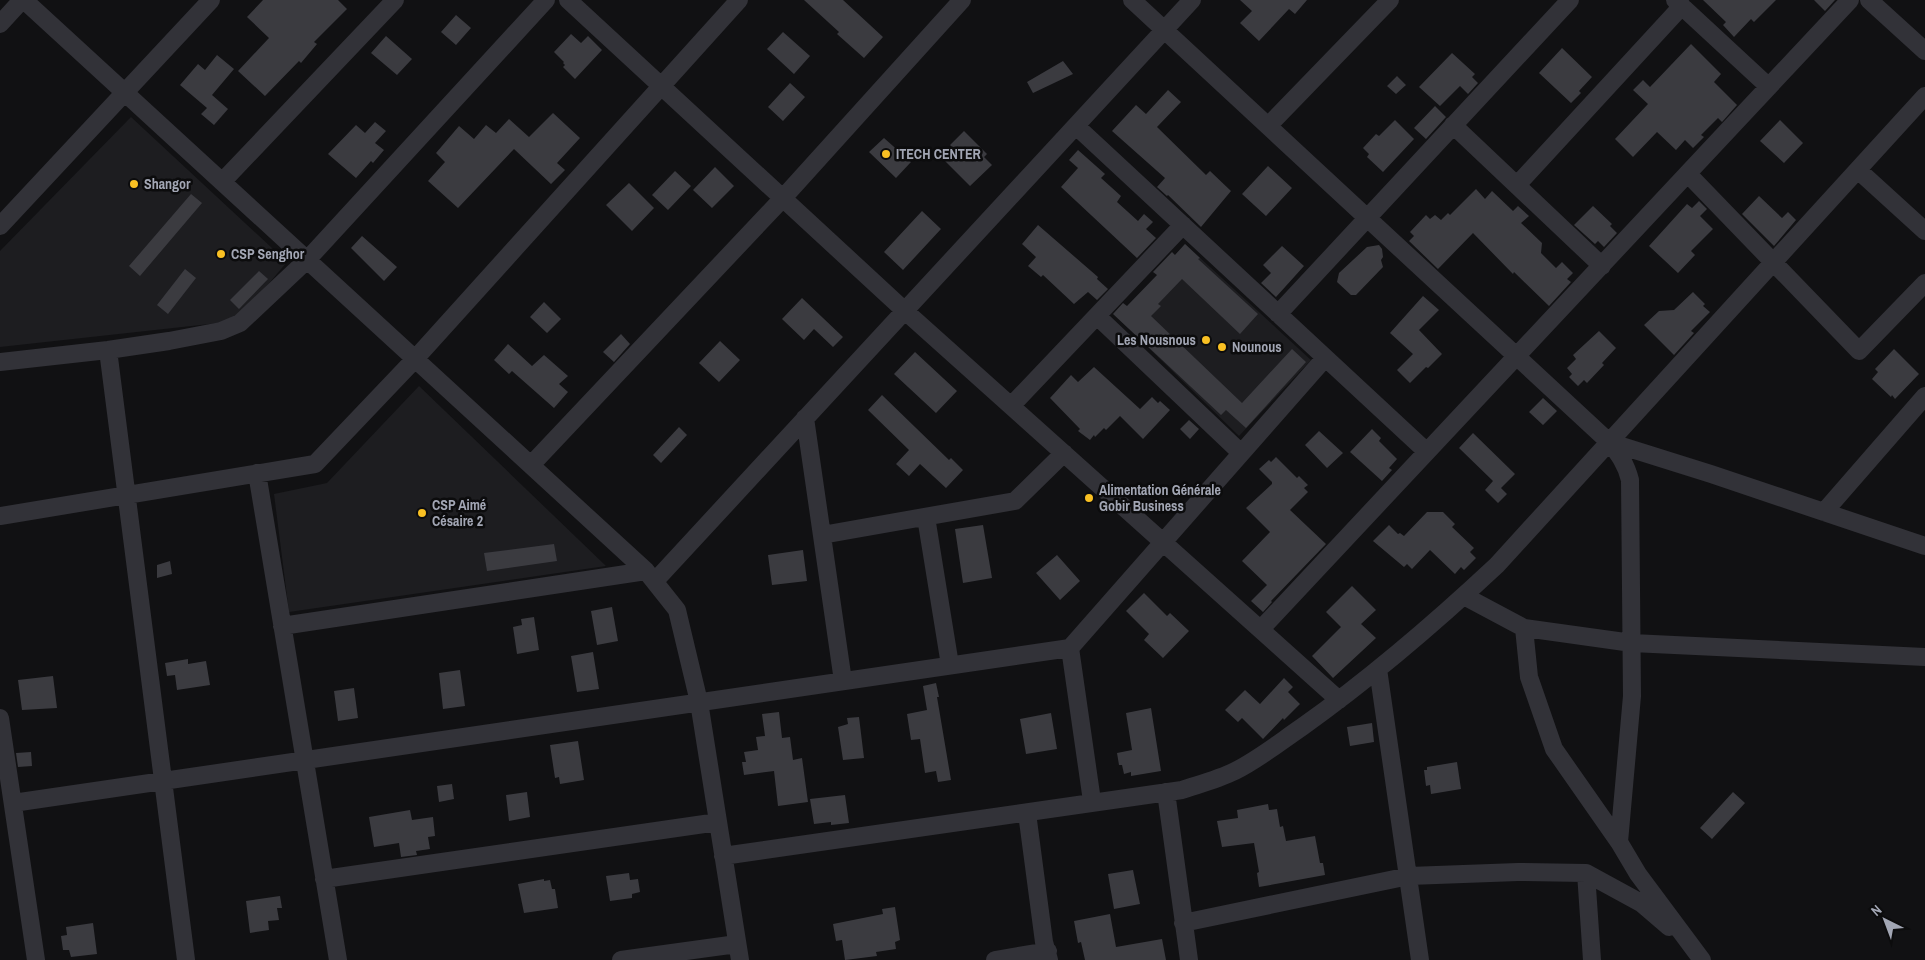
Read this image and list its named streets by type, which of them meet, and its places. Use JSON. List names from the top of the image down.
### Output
{
  "places": [
    "ITECH CENTER",
    "Shangor",
    "CSP Senghor",
    "Les Nousnous",
    "Nounous",
    "Alimentation Générale Gobir Business",
    "CSP Aimé Césaire 2"
  ],
  "north": "top left"
}
